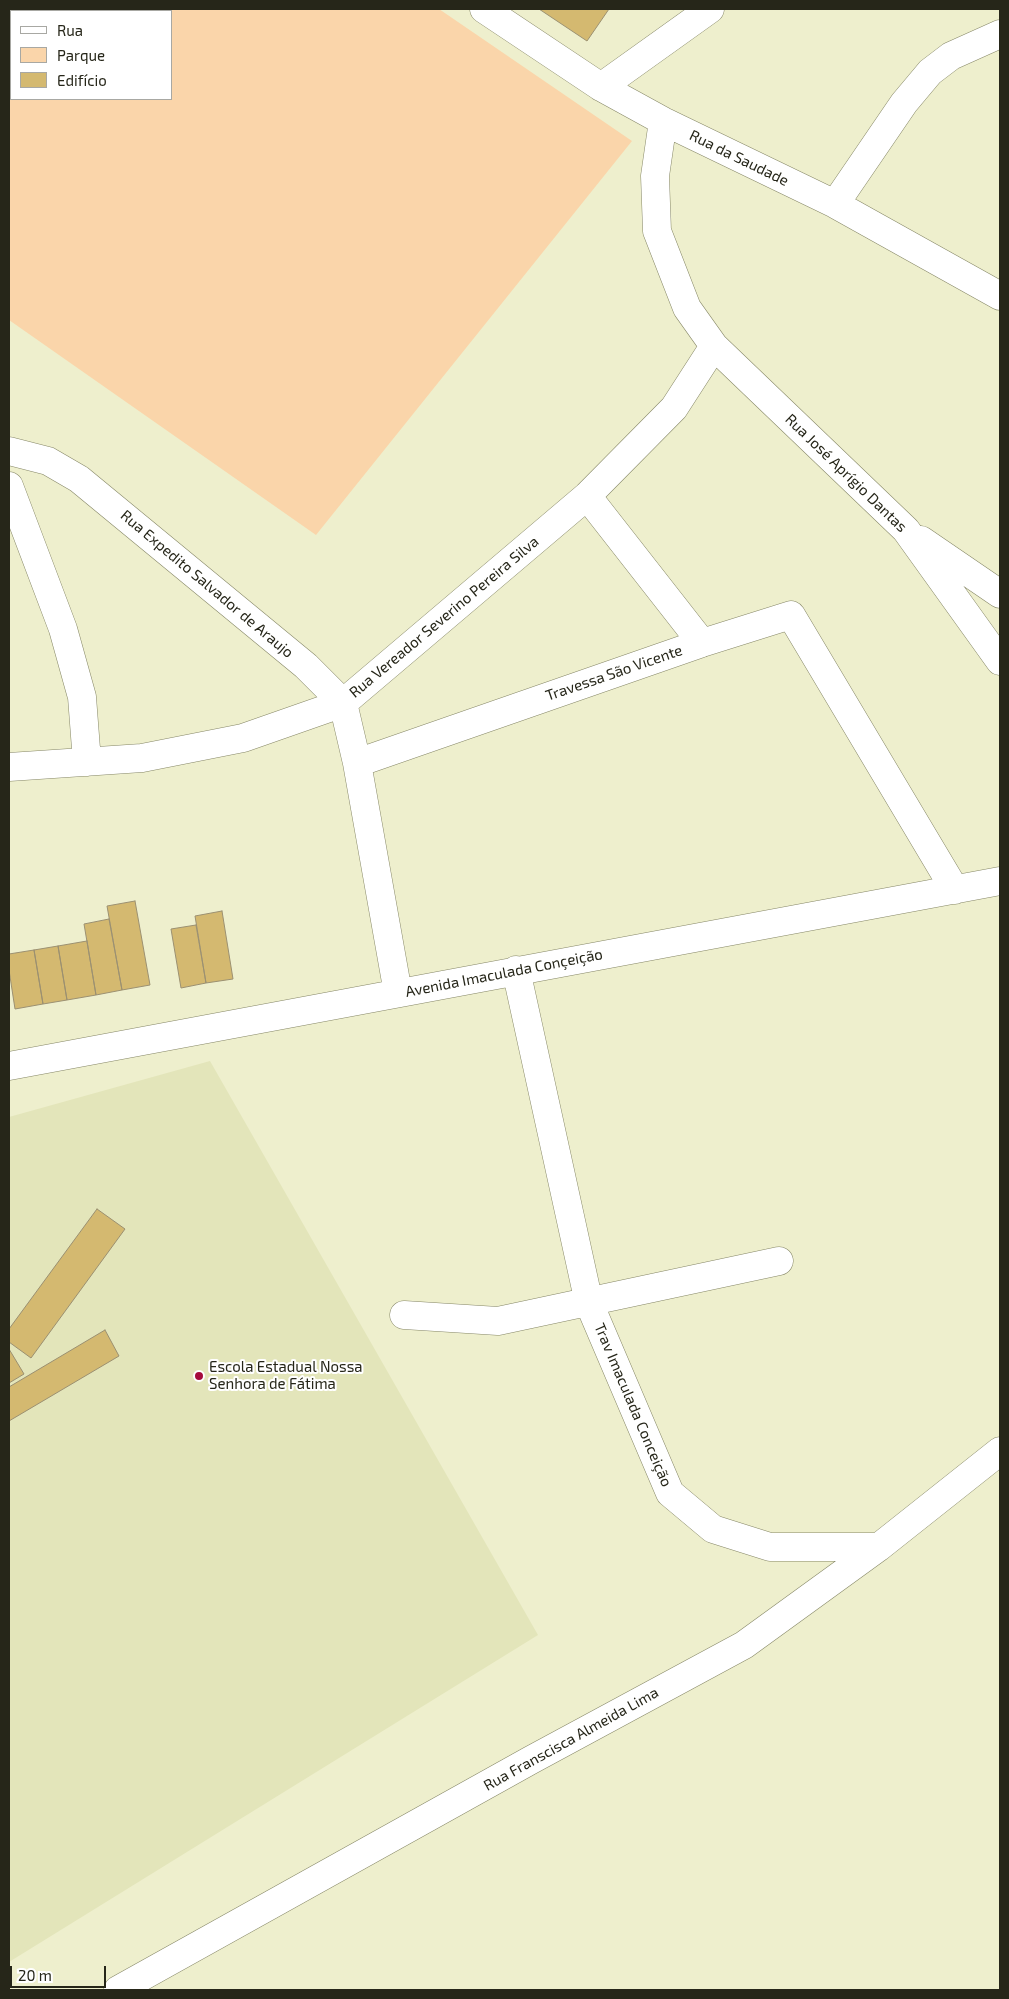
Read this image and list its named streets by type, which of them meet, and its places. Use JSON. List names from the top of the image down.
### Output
{
  "streets": {
    "street": [
      "Rua da Saudade",
      "Rua José Aprígio Dantas",
      "Rua Expedito Salvador de Araujo",
      "Rua Vereador Severino Pereira Silva",
      "Travessa São Vicente",
      "Avenida Imaculada Conçeição",
      "Trav Imaculada Conceição",
      "Rua Franscisca Almeida Lima"
    ]
  },
  "crossings": [
    ["Rua José Aprígio Dantas", "Rua Vereador Severino Pereira Silva"],
    ["Rua Expedito Salvador de Araujo", "Rua Vereador Severino Pereira Silva"],
    ["Travessa São Vicente", "Avenida Imaculada Conçeição"],
    ["Avenida Imaculada Conçeição", "Trav Imaculada Conceição"],
    ["Trav Imaculada Conceição", "Rua Franscisca Almeida Lima"]
  ],
  "places": ["Escola Estadual Nossa Senhora de Fátima"],
  "legend": ["Rua", "Parque", "Edifício"],
  "scale_bar": "20 m"
}
